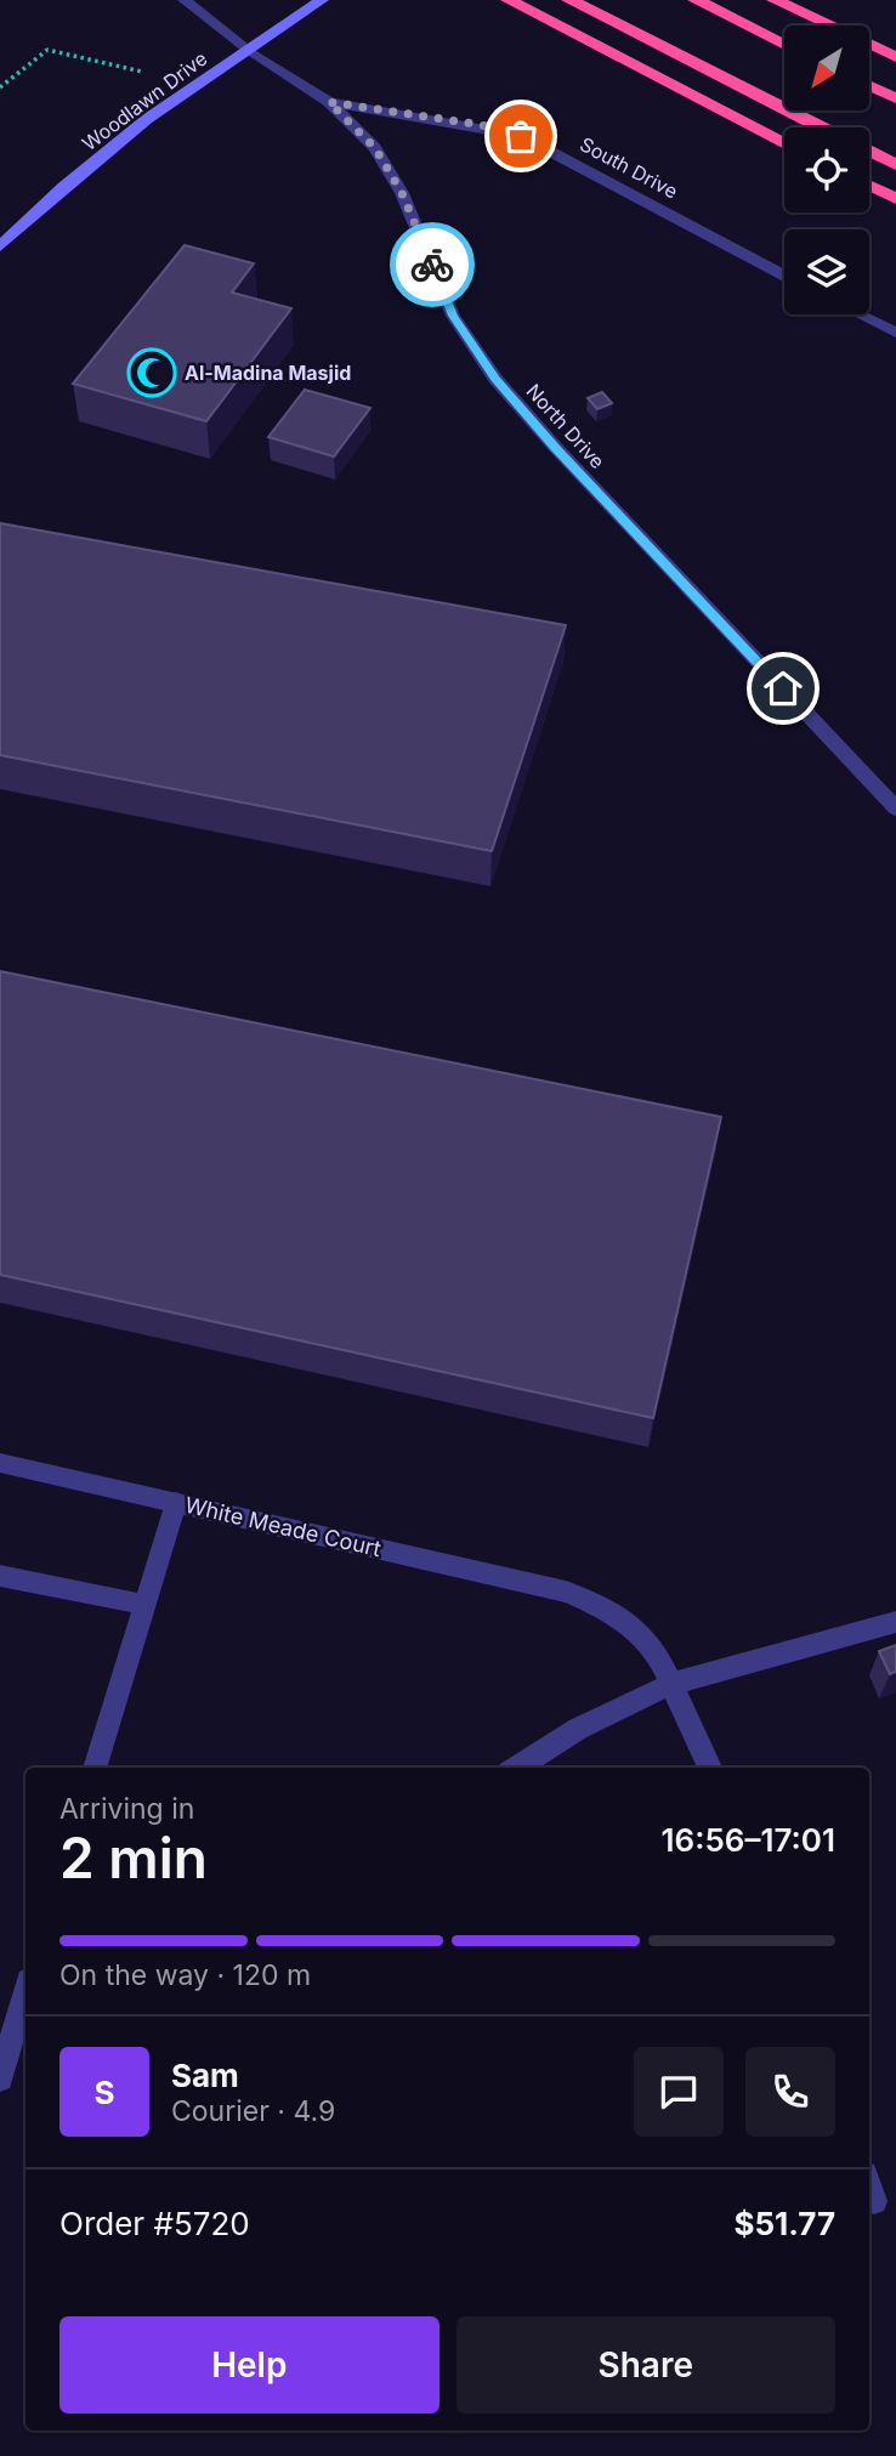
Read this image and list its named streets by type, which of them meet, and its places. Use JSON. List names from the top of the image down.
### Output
{
  "streets": {
    "main road": ["Woodlawn Drive"],
    "street": ["South Drive", "North Drive", "White Meade Court"]
  },
  "crossings": [
    ["Woodlawn Drive", "North Drive"],
    ["South Drive", "North Drive"]
  ],
  "places": {
    "mosque": ["Al-Madina Masjid"]
  },
  "north": "bottom left",
  "page": {
    "heading": ["2 min", "Arriving in", "16:56–17:01"],
    "panel": [
      "Sam",
      "Courier · 4.9",
      "Order #5720",
      "$51.77"
    ],
    "bar": "On the way · 120 m",
    "round": "S",
    "buttons": ["Help", "Share"]
  }
}
